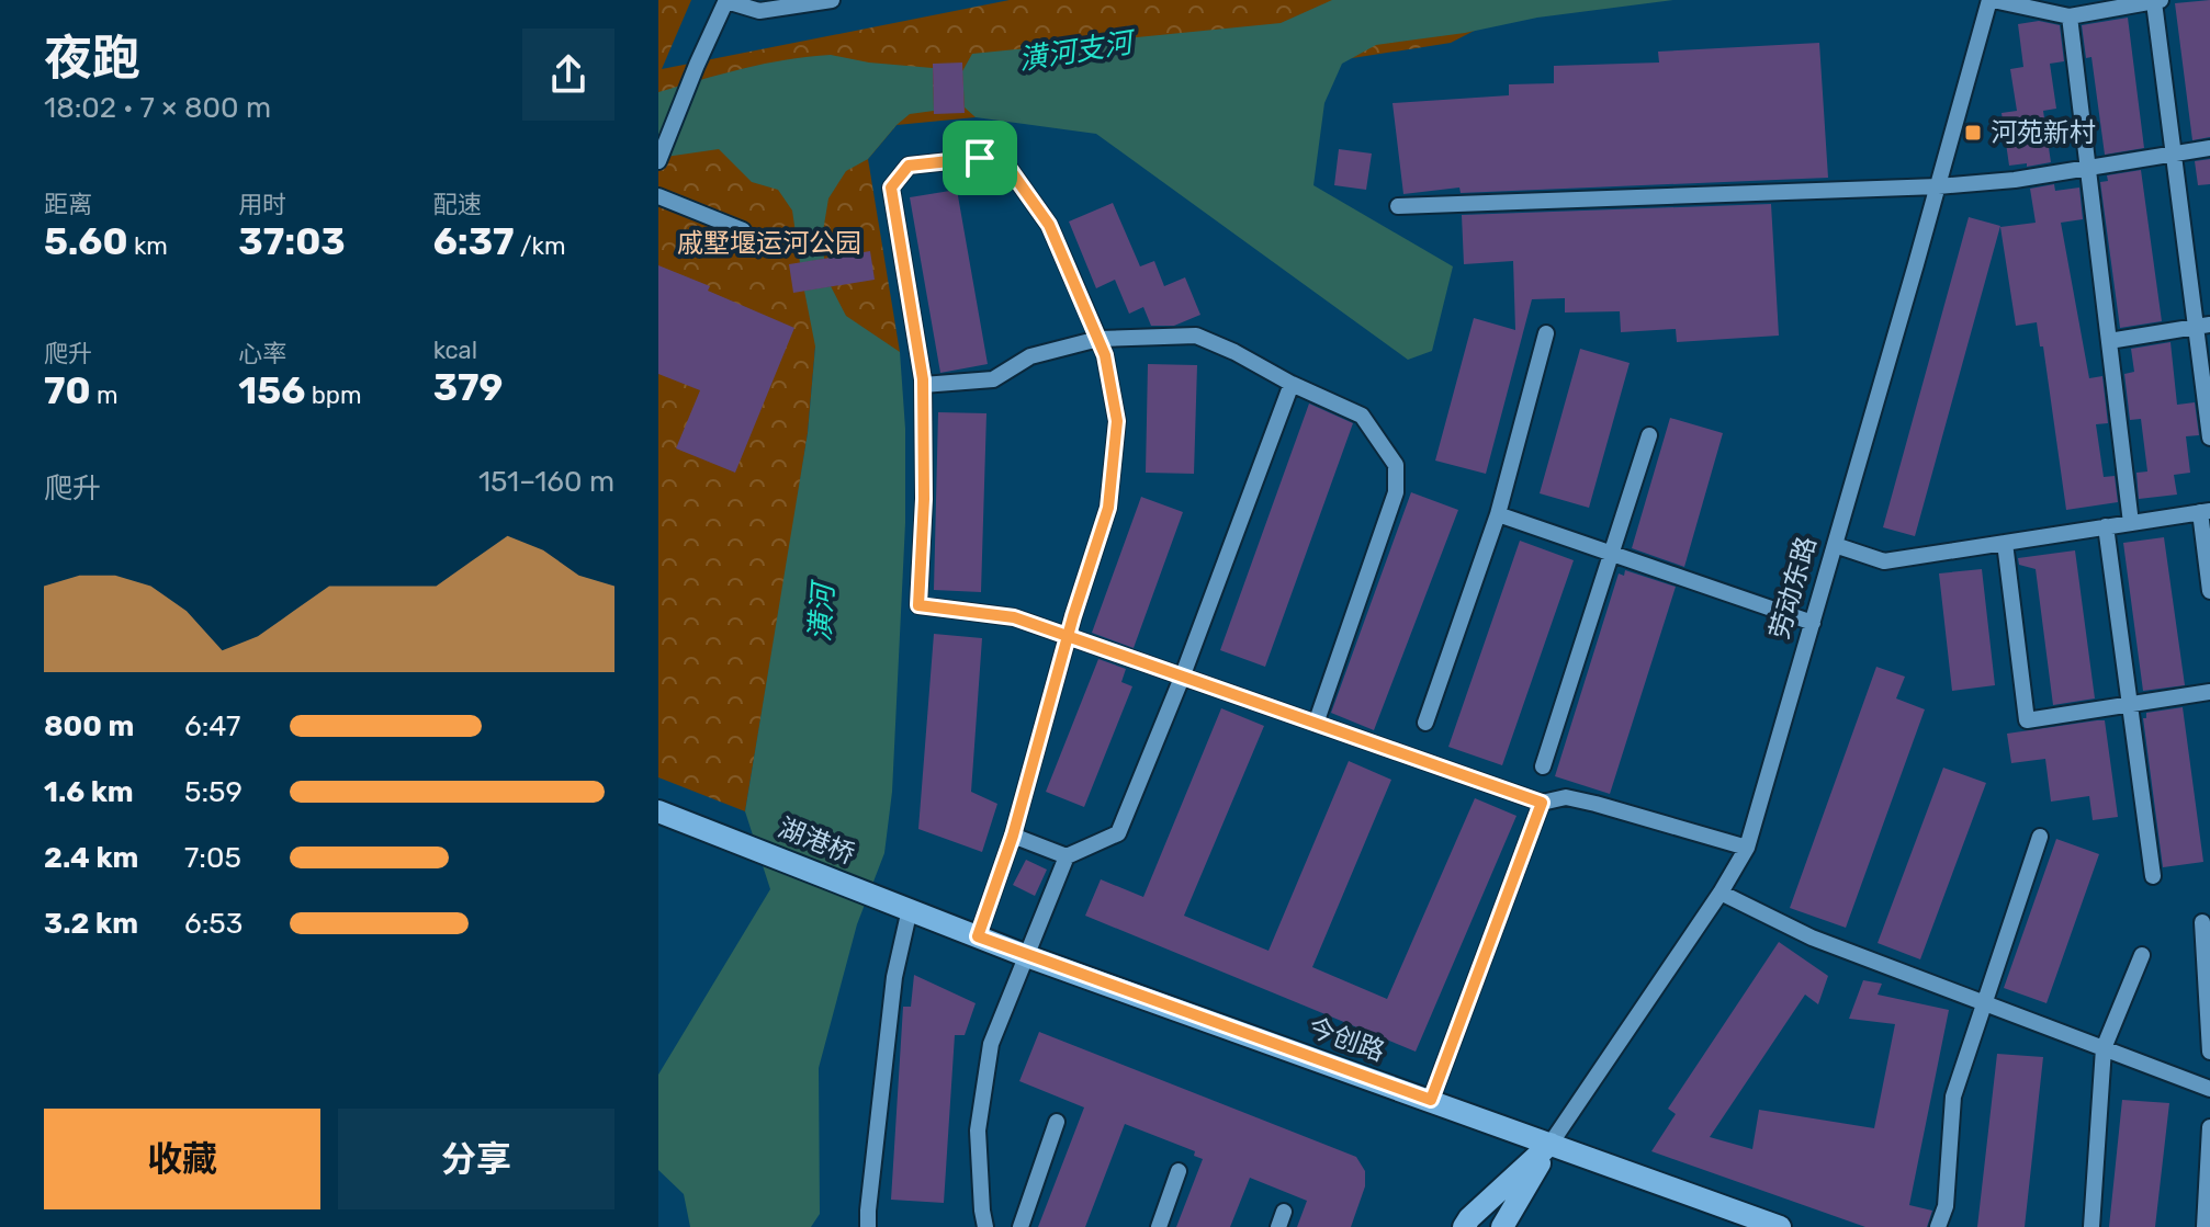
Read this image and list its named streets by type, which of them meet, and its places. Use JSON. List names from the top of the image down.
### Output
{
  "streets": {
    "main road": ["劳动东路", "湖港桥", "今创路"]
  },
  "crossings": [
    ["劳动东路", "今创路"],
    ["湖港桥", "今创路"]
  ],
  "water": ["潢河支河", "潢河"],
  "parks": ["戚墅堰运河公园"],
  "places": {
    "transit": ["河苑新村"]
  },
  "page": {
    "heading": ["夜跑", "18:02 · 7 × 800 m"],
    "stats": [
      ["距离", "5.60 km"],
      ["用时", "37:03"],
      ["配速", "6:37 /km"],
      ["爬升", "70 m"],
      ["心率", "156 bpm"],
      ["kcal", "379"]
    ],
    "chart": ["爬升", "151–160 m"],
    "list": [
      {
        "name": "800 m",
        "note": "6:47"
      },
      {
        "name": "1.6 km",
        "note": "5:59"
      },
      {
        "name": "2.4 km",
        "note": "7:05"
      },
      {
        "name": "3.2 km",
        "note": "6:53"
      }
    ],
    "buttons": ["收藏", "分享"]
  }
}
